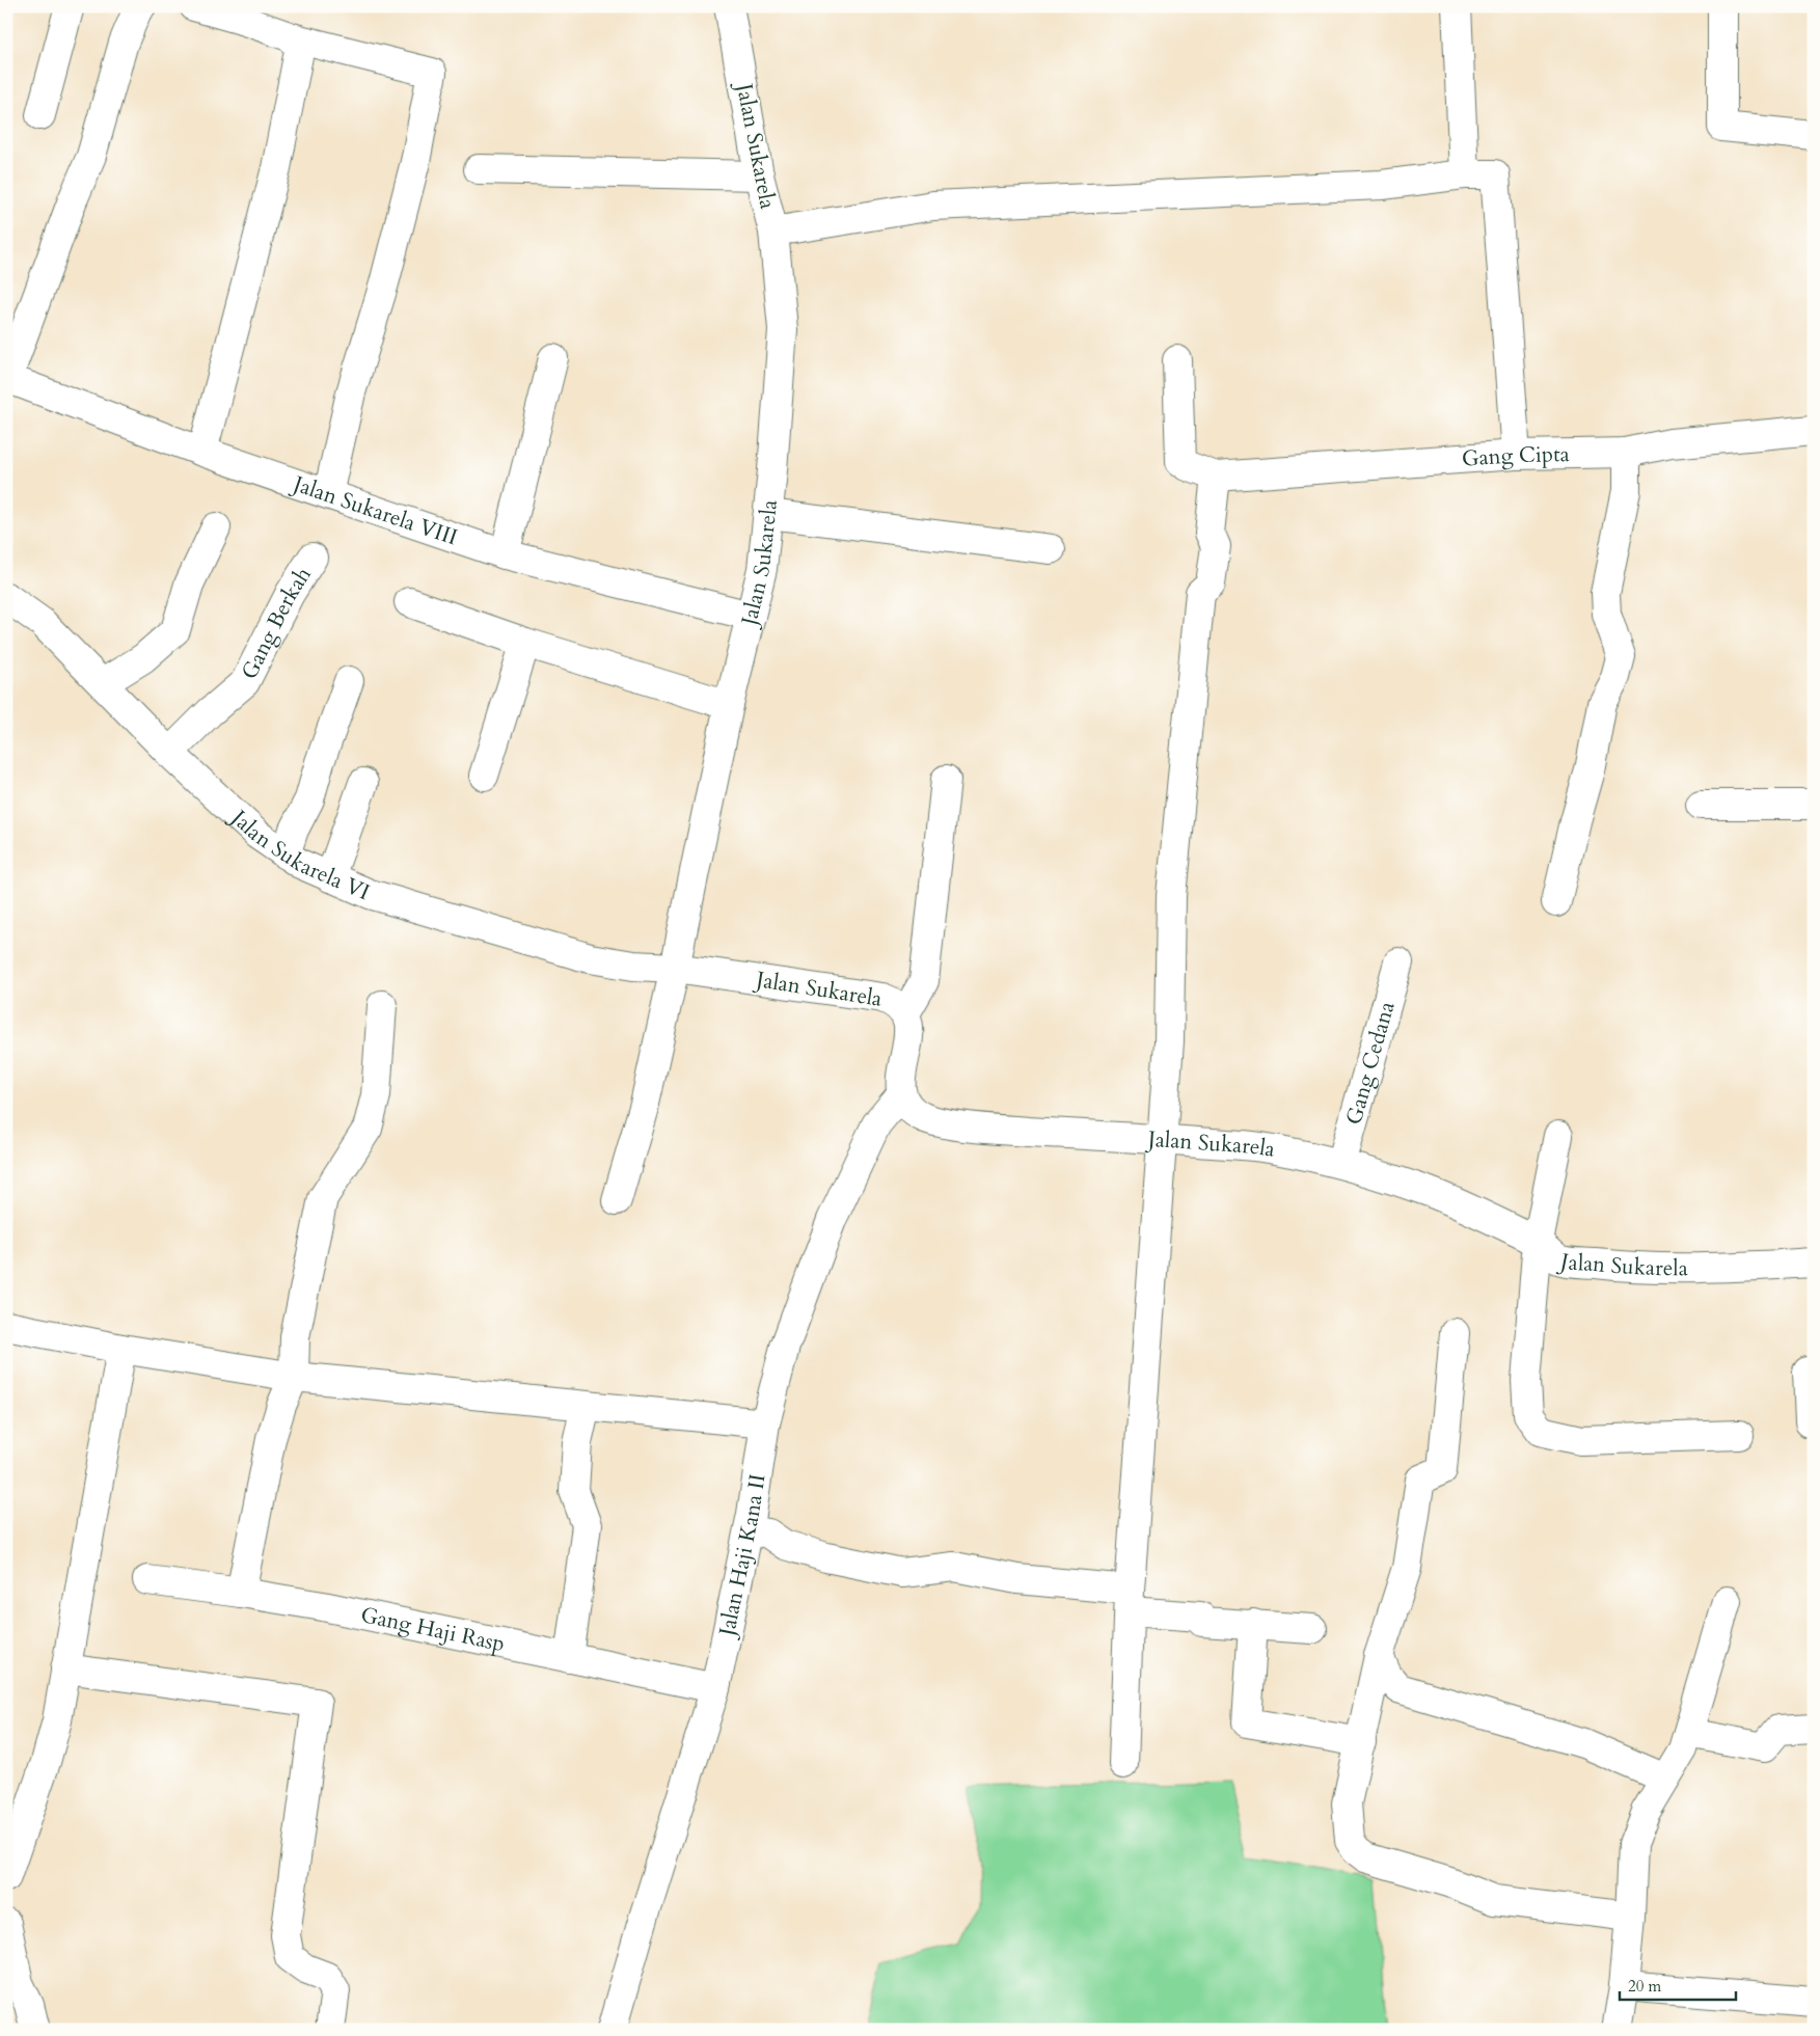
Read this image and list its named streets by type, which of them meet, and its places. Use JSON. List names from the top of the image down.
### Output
{
  "streets": {
    "street": [
      "Jalan Sukarela",
      "Gang Cipta",
      "Jalan Sukarela VIII",
      "Gang Berkah",
      "Jalan Sukarela VI",
      "Gang Cedana",
      "Jalan Haji Kana II",
      "Gang Haji Rasp"
    ]
  },
  "crossings": [
    ["Jalan Sukarela", "Jalan Sukarela VIII"],
    ["Jalan Sukarela", "Jalan Sukarela VI"],
    ["Jalan Sukarela", "Gang Cedana"],
    ["Jalan Sukarela", "Jalan Haji Kana II"],
    ["Gang Berkah", "Jalan Sukarela VI"],
    ["Jalan Haji Kana II", "Gang Haji Rasp"]
  ],
  "scale_bar": "20 m"
}
